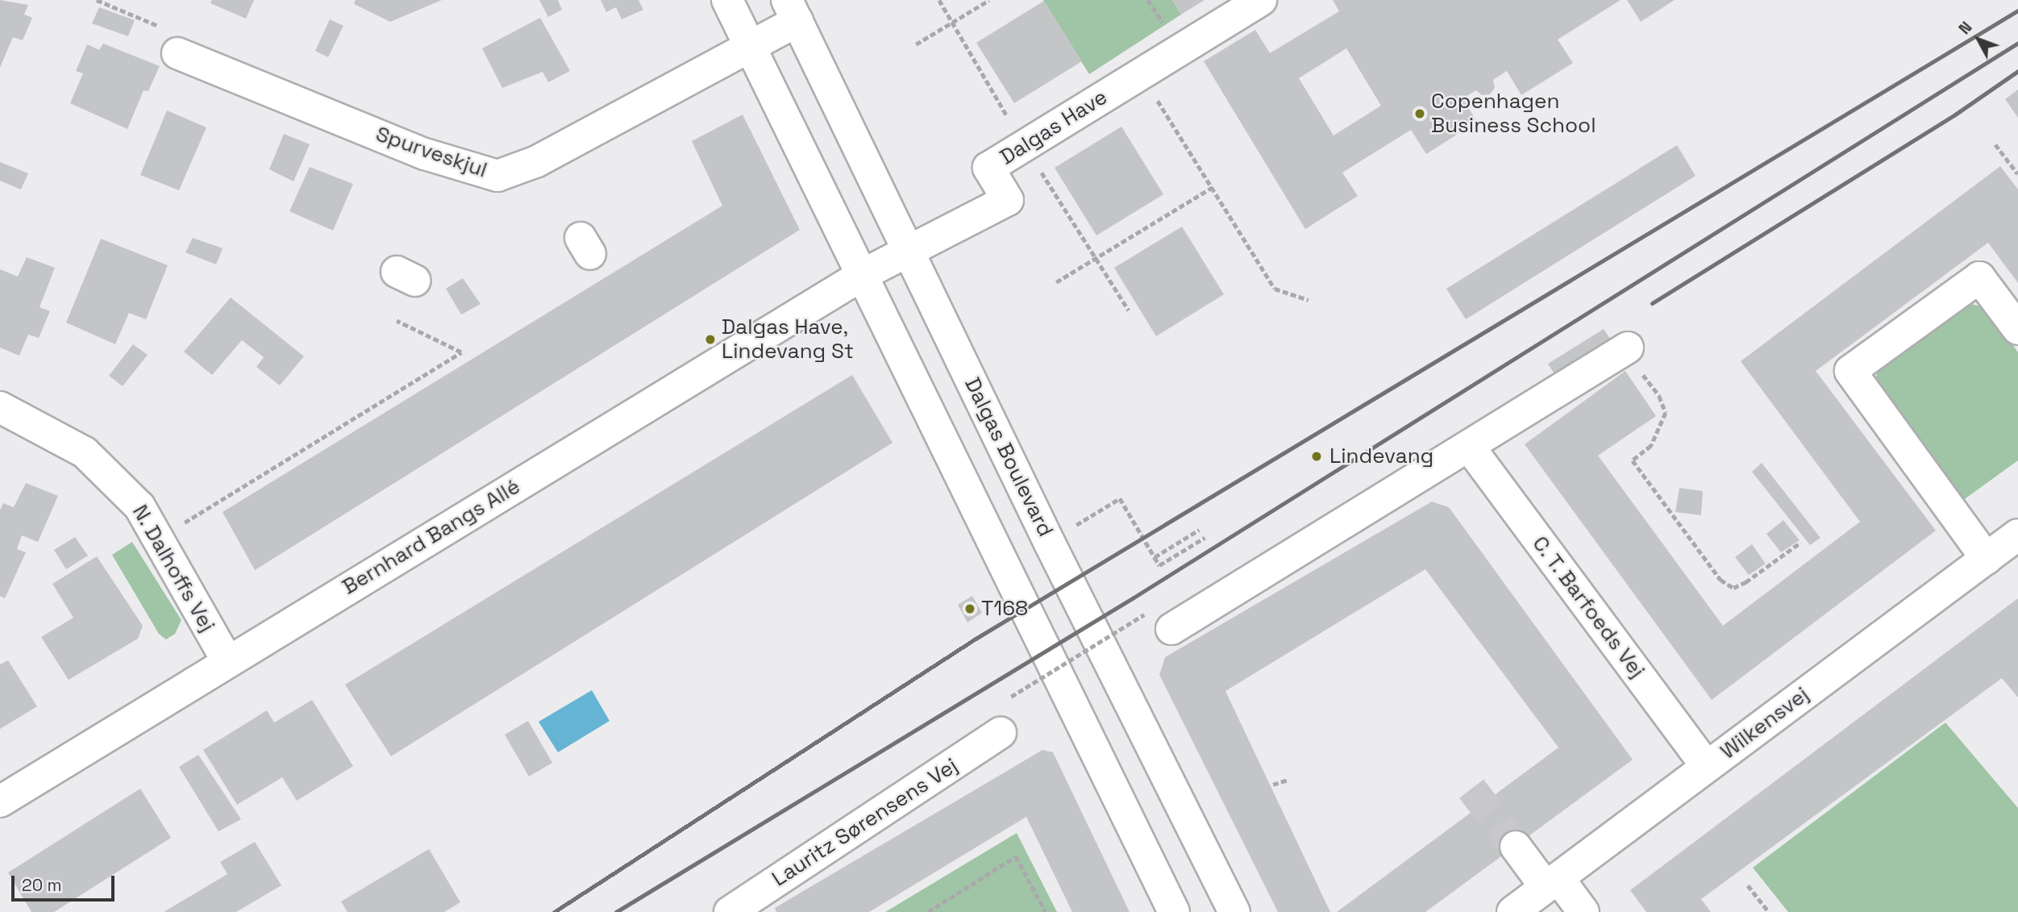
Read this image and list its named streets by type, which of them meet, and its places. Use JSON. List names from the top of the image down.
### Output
{
  "streets": {
    "street": [
      "Dalgas Have",
      "Spurveskjul",
      "Dalgas Boulevard",
      "Bernhard Bangs Allé",
      "N. Dalhoffs Vej",
      "C. T. Barfoeds Vej",
      "Wilkensvej",
      "Lauritz Sørensens Vej"
    ]
  },
  "crossings": [
    ["Dalgas Have", "Dalgas Boulevard"],
    ["Dalgas Have", "Bernhard Bangs Allé"],
    ["Spurveskjul", "Dalgas Boulevard"],
    ["Bernhard Bangs Allé", "N. Dalhoffs Vej"],
    ["C. T. Barfoeds Vej", "Wilkensvej"]
  ],
  "places": [
    "Copenhagen Business School",
    "Dalgas Have, Lindevang St",
    "Lindevang",
    "T168"
  ],
  "scale_bar": "20 m",
  "north": "top left"
}
